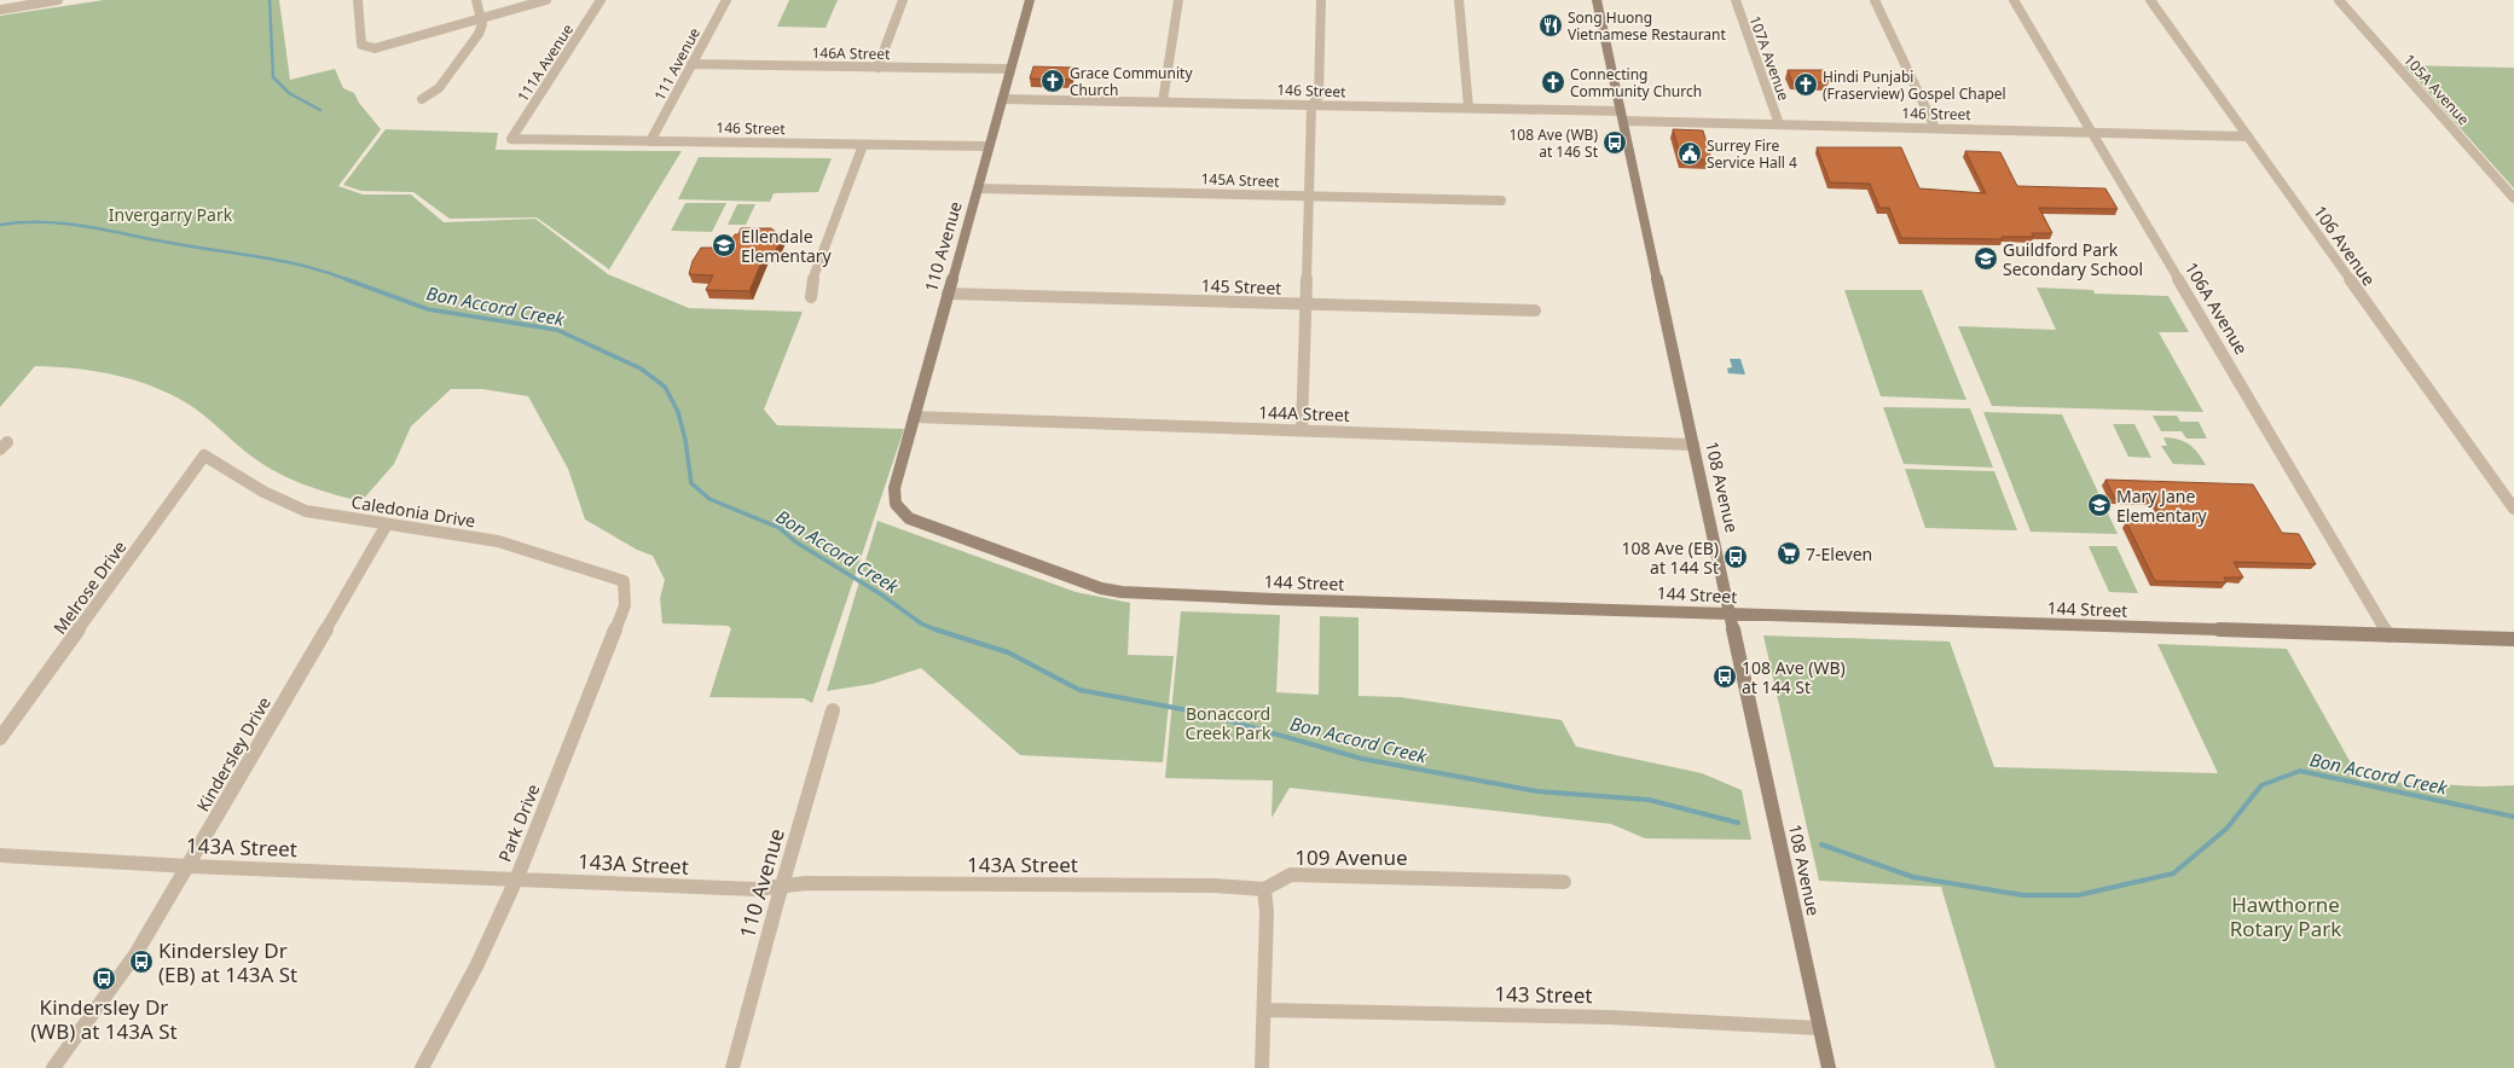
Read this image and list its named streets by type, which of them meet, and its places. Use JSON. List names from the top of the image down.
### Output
{
  "streets": {
    "main road": ["110 Avenue", "108 Avenue", "144 Street"],
    "street": [
      "146A Street",
      "107A Avenue",
      "111A Avenue",
      "111 Avenue",
      "105A Avenue",
      "146 Street",
      "145A Street",
      "106 Avenue",
      "145 Street",
      "106A Avenue",
      "144A Street",
      "Caledonia Drive",
      "Melrose Drive",
      "Kindersley Drive",
      "Park Drive",
      "143A Street",
      "109 Avenue",
      "143 Street"
    ]
  },
  "crossings": [
    ["146A Street", "111 Avenue"],
    ["146A Street", "110 Avenue"],
    ["107A Avenue", "146 Street"],
    ["111A Avenue", "146 Street"],
    ["111 Avenue", "146 Street"],
    ["146 Street", "106 Avenue"],
    ["146 Street", "110 Avenue"],
    ["146 Street", "106A Avenue"],
    ["146 Street", "108 Avenue"],
    ["145A Street", "110 Avenue"],
    ["110 Avenue", "145 Street"],
    ["110 Avenue", "144A Street"],
    ["110 Avenue", "144 Street"],
    ["110 Avenue", "143A Street"],
    ["106A Avenue", "144 Street"],
    ["144A Street", "108 Avenue"],
    ["108 Avenue", "144 Street"],
    ["108 Avenue", "143 Street"],
    ["Caledonia Drive", "Melrose Drive"],
    ["Caledonia Drive", "Kindersley Drive"],
    ["Caledonia Drive", "Park Drive"],
    ["Kindersley Drive", "143A Street"],
    ["Park Drive", "143A Street"],
    ["143A Street", "109 Avenue"]
  ],
  "water": ["Bon Accord Creek"],
  "parks": ["Invergarry Park", "Bonaccord Creek Park", "Hawthorne Rotary Park"],
  "places": {
    "restaurant": ["Song Huong Vietnamese Restaurant"],
    "church": ["Grace Community Church", "Connecting Community Church", "Hindi Punjabi (Fraserview) Gospel Chapel"],
    "bus stop": [
      "108 Ave (WB) at 146 St",
      "108 Ave (EB) at 144 St",
      "108 Ave (WB) at 144 St",
      "Kindersley Dr (EB) at 143A St",
      "Kindersley Dr (WB) at 143A St"
    ],
    "public building": ["Surrey Fire Service Hall 4"],
    "school or university": ["Ellendale Elementary", "Guildford Park Secondary School", "Mary Jane Elementary"],
    "supermarket": ["7-Eleven"]
  }
}
